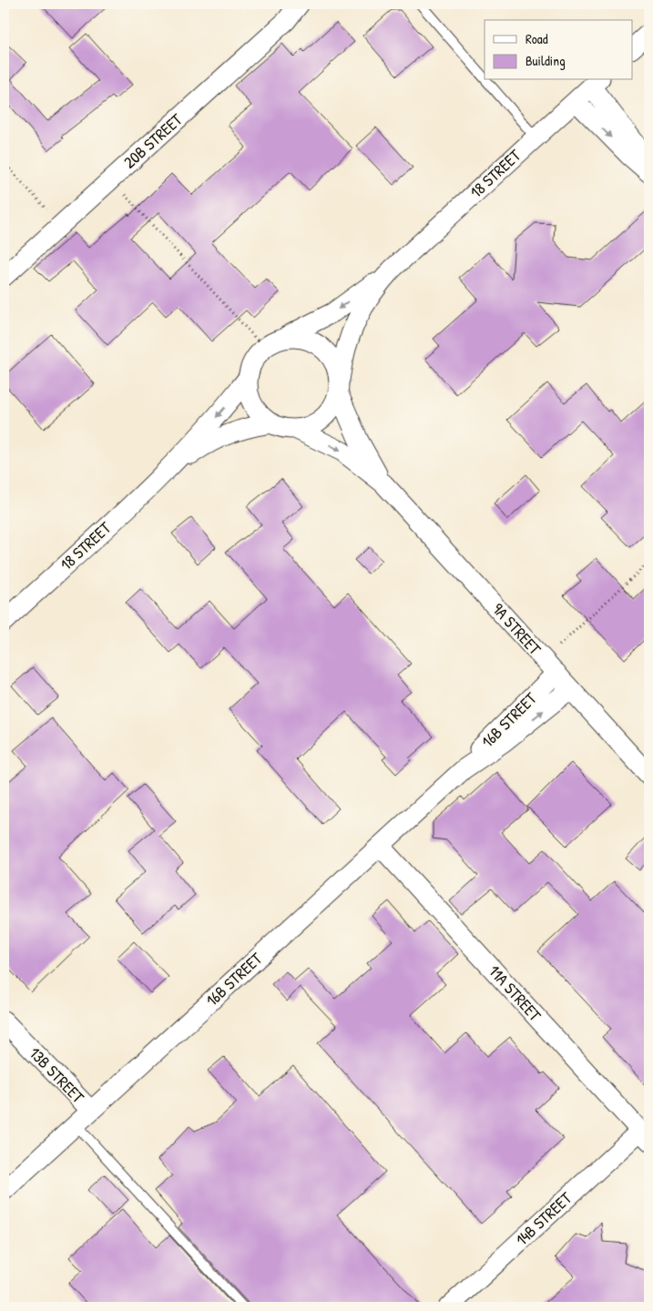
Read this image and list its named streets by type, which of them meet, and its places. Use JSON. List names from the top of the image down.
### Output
{
  "streets": {
    "street": [
      "20B STREET",
      "18 STREET",
      "9A STREET",
      "16B STREET",
      "11A STREET",
      "13B STREET",
      "14B STREET"
    ]
  },
  "crossings": [
    ["18 STREET", "9A STREET"],
    ["9A STREET", "16B STREET"],
    ["16B STREET", "11A STREET"],
    ["16B STREET", "13B STREET"],
    ["11A STREET", "14B STREET"]
  ],
  "legend": ["Road", "Building"]
}
